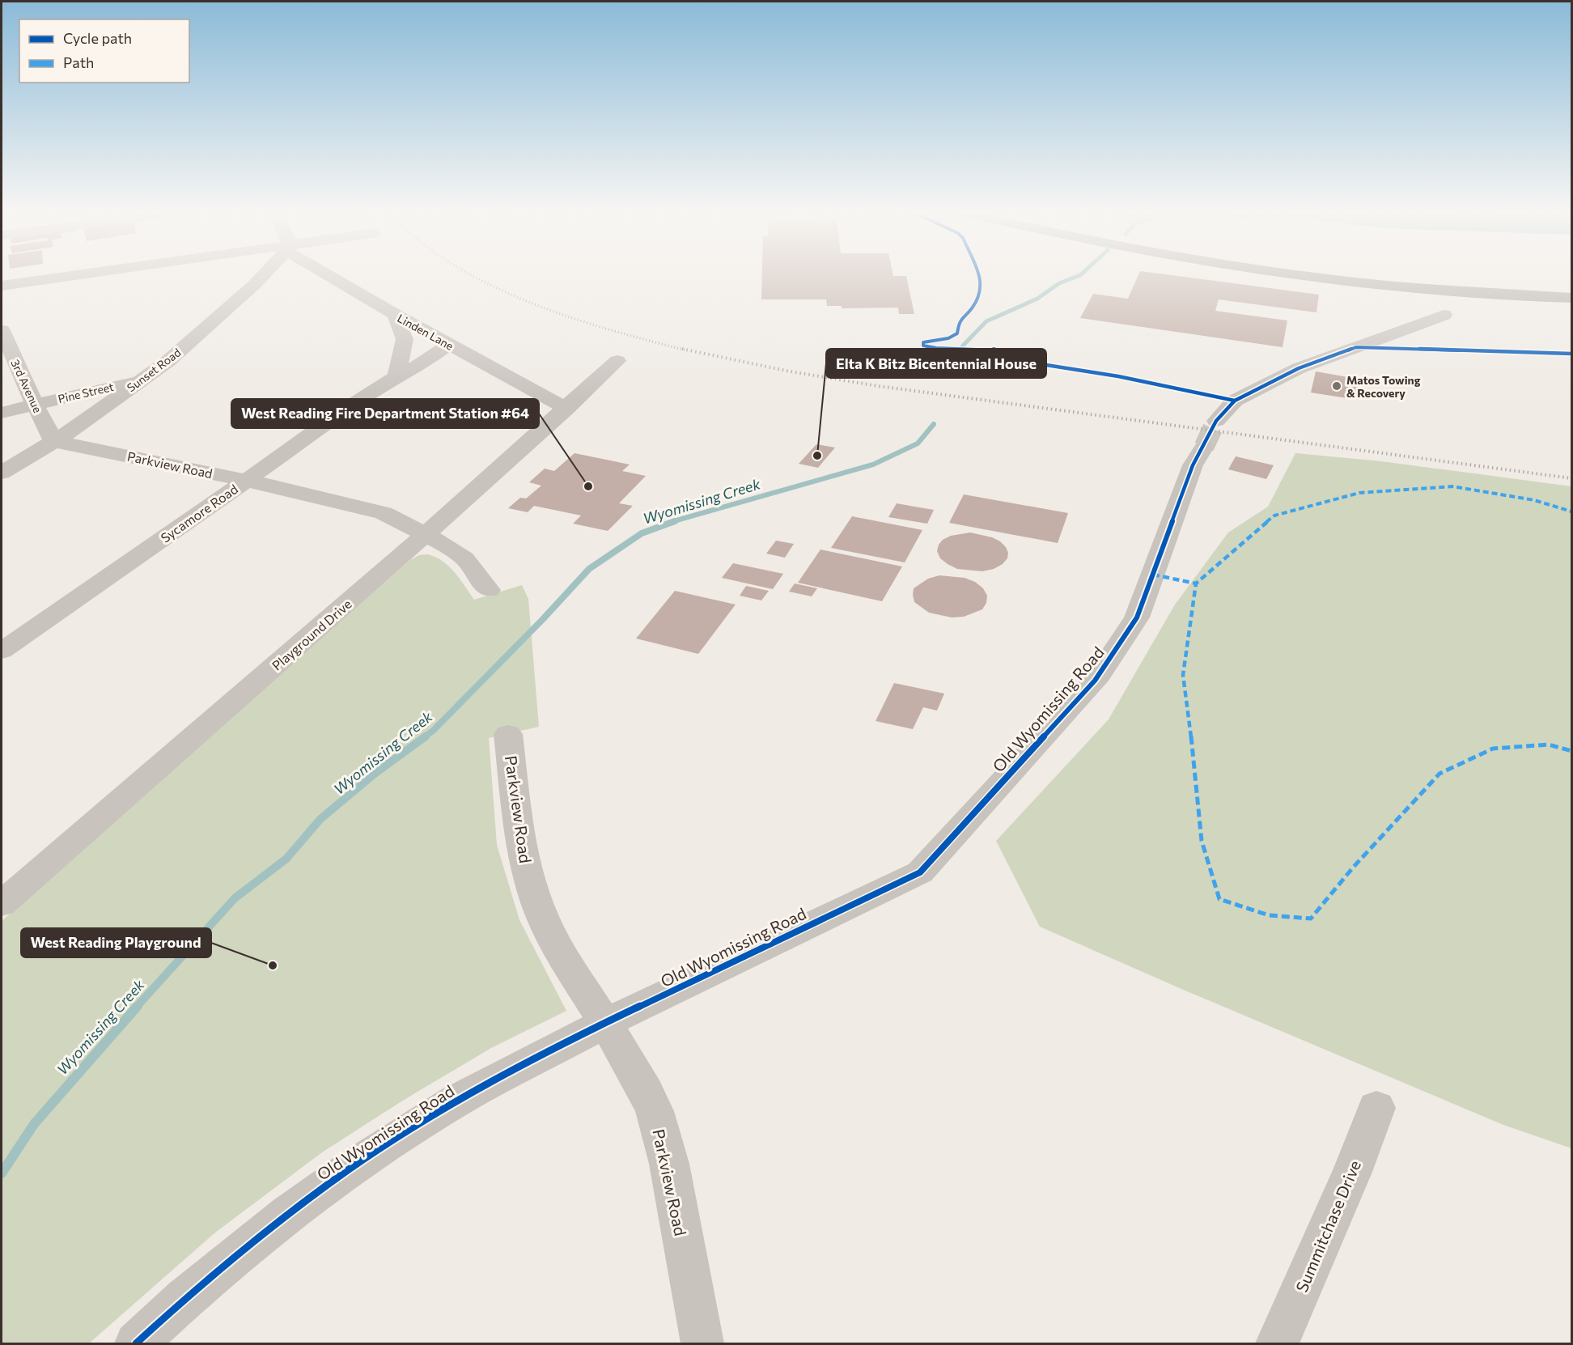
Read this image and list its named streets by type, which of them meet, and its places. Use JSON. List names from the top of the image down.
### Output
{
  "streets": {
    "street": [
      "Linden Lane",
      "Sunset Road",
      "3rd Avenue",
      "Pine Street",
      "Parkview Road",
      "Sycamore Road",
      "Playground Drive",
      "Old Wyomissing Road",
      "Summitchase Drive"
    ]
  },
  "crossings": [
    ["Linden Lane", "Sycamore Road"],
    ["Linden Lane", "Playground Drive"],
    ["Sunset Road", "3rd Avenue"],
    ["Sunset Road", "Pine Street"],
    ["Sunset Road", "Parkview Road"],
    ["3rd Avenue", "Pine Street"],
    ["3rd Avenue", "Parkview Road"],
    ["Parkview Road", "Sycamore Road"],
    ["Parkview Road", "Playground Drive"],
    ["Parkview Road", "Old Wyomissing Road"]
  ],
  "water": ["Wyomissing Creek"],
  "places": [
    "Matos Towing & Recovery",
    "Elta K Bitz Bicentennial House",
    "West Reading Fire Department Station #64",
    "West Reading Playground"
  ],
  "legend": ["Cycle path", "Path"]
}
